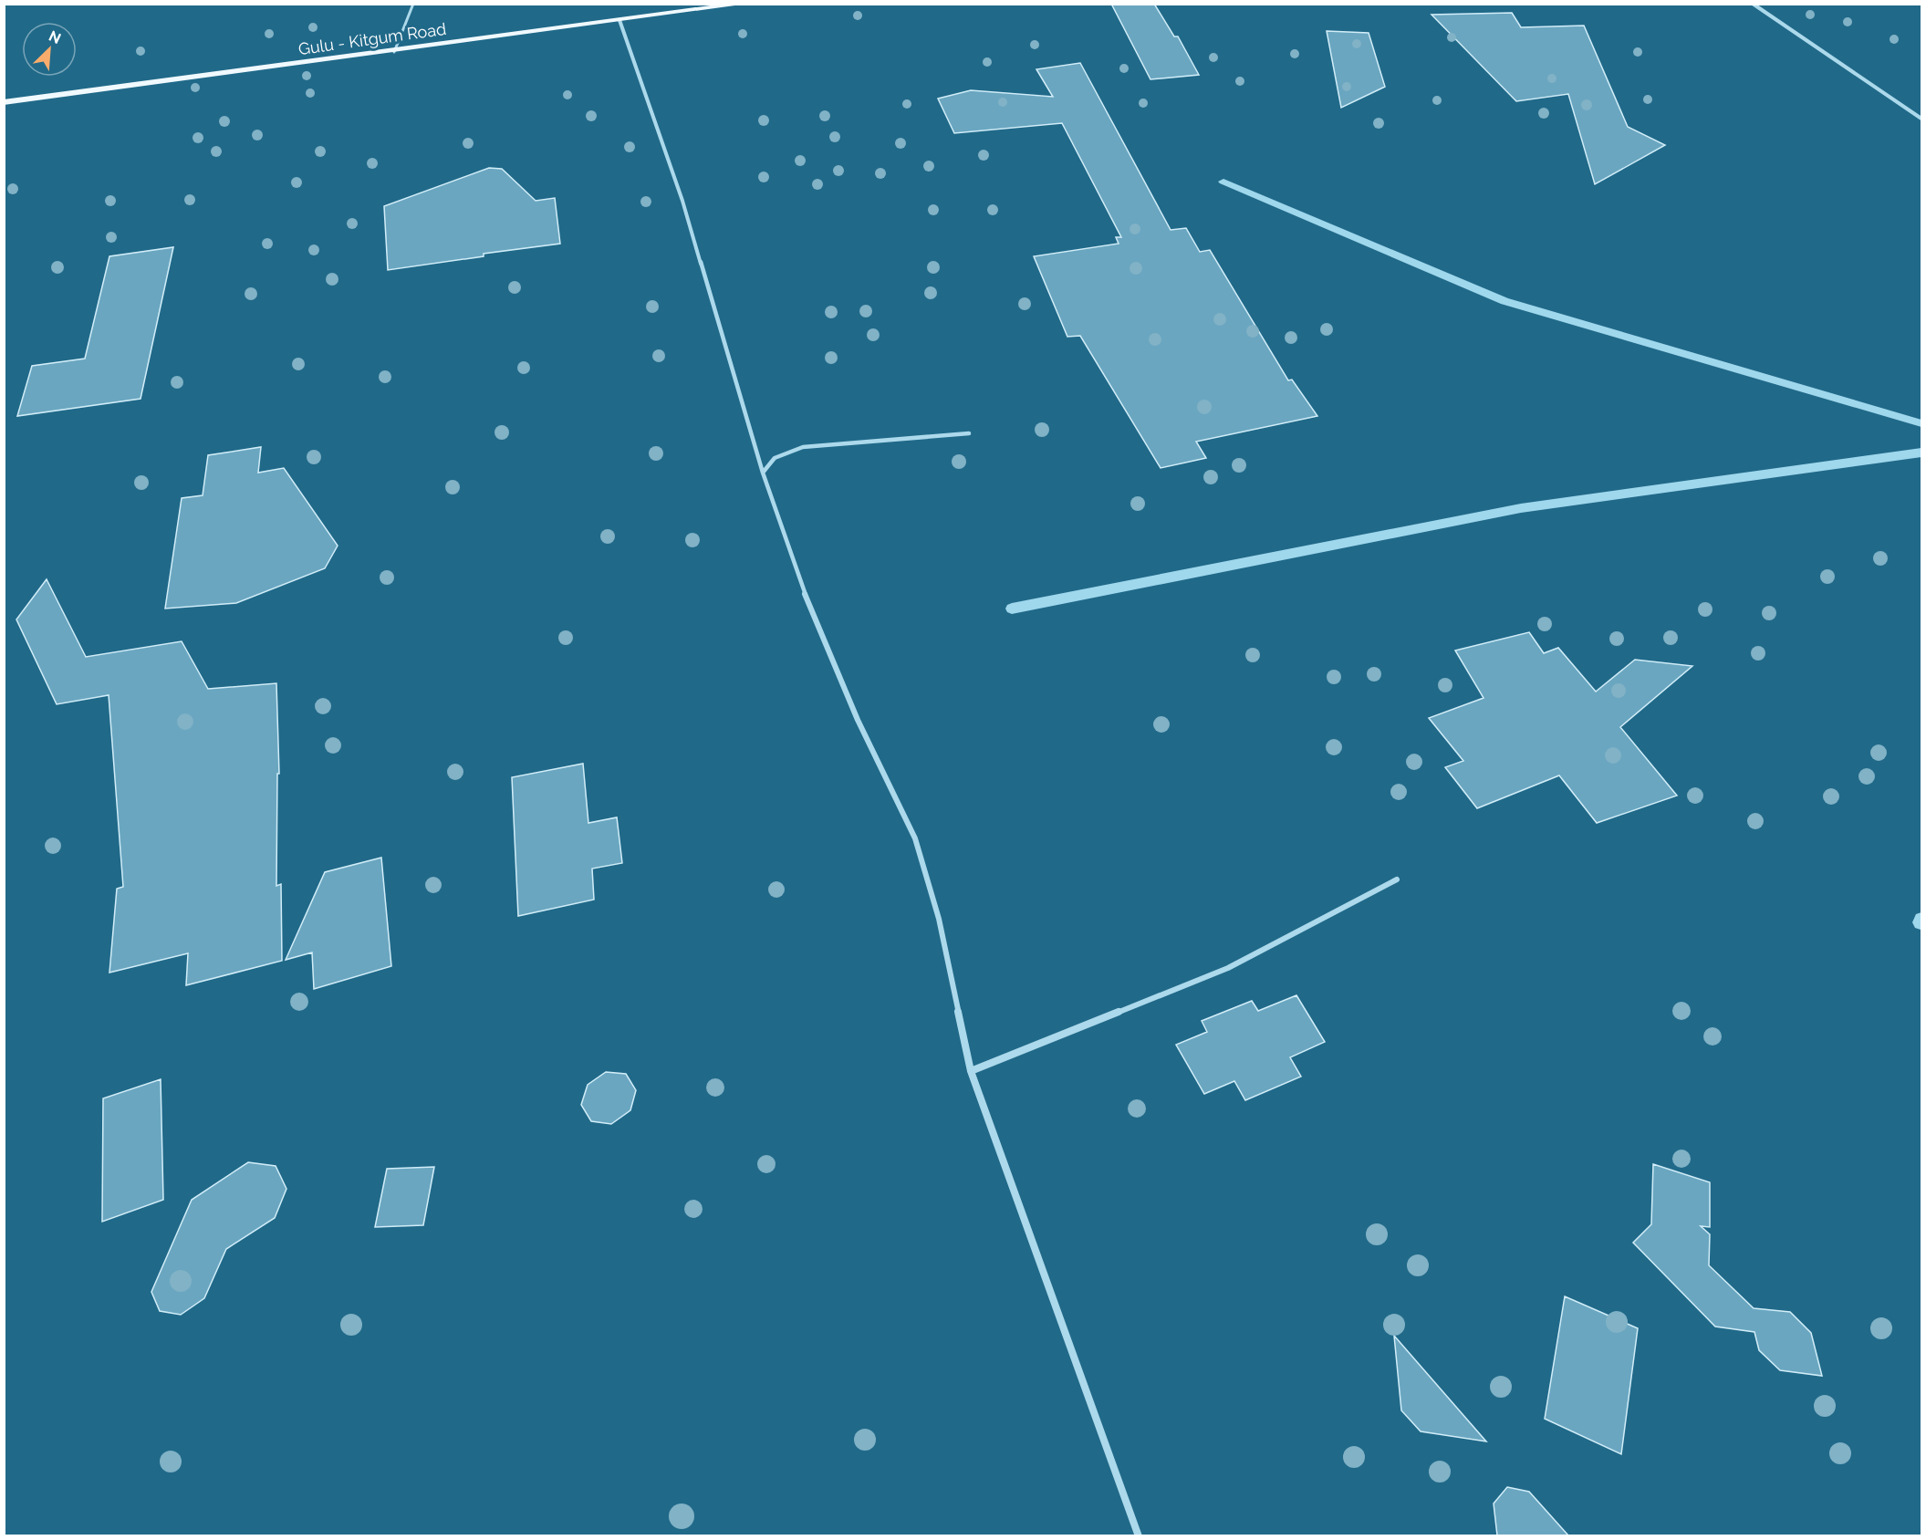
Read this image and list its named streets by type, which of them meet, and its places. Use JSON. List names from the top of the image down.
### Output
{
  "streets": {
    "main road": ["Gulu - Kitgum Road"]
  },
  "north": "top right"
}
